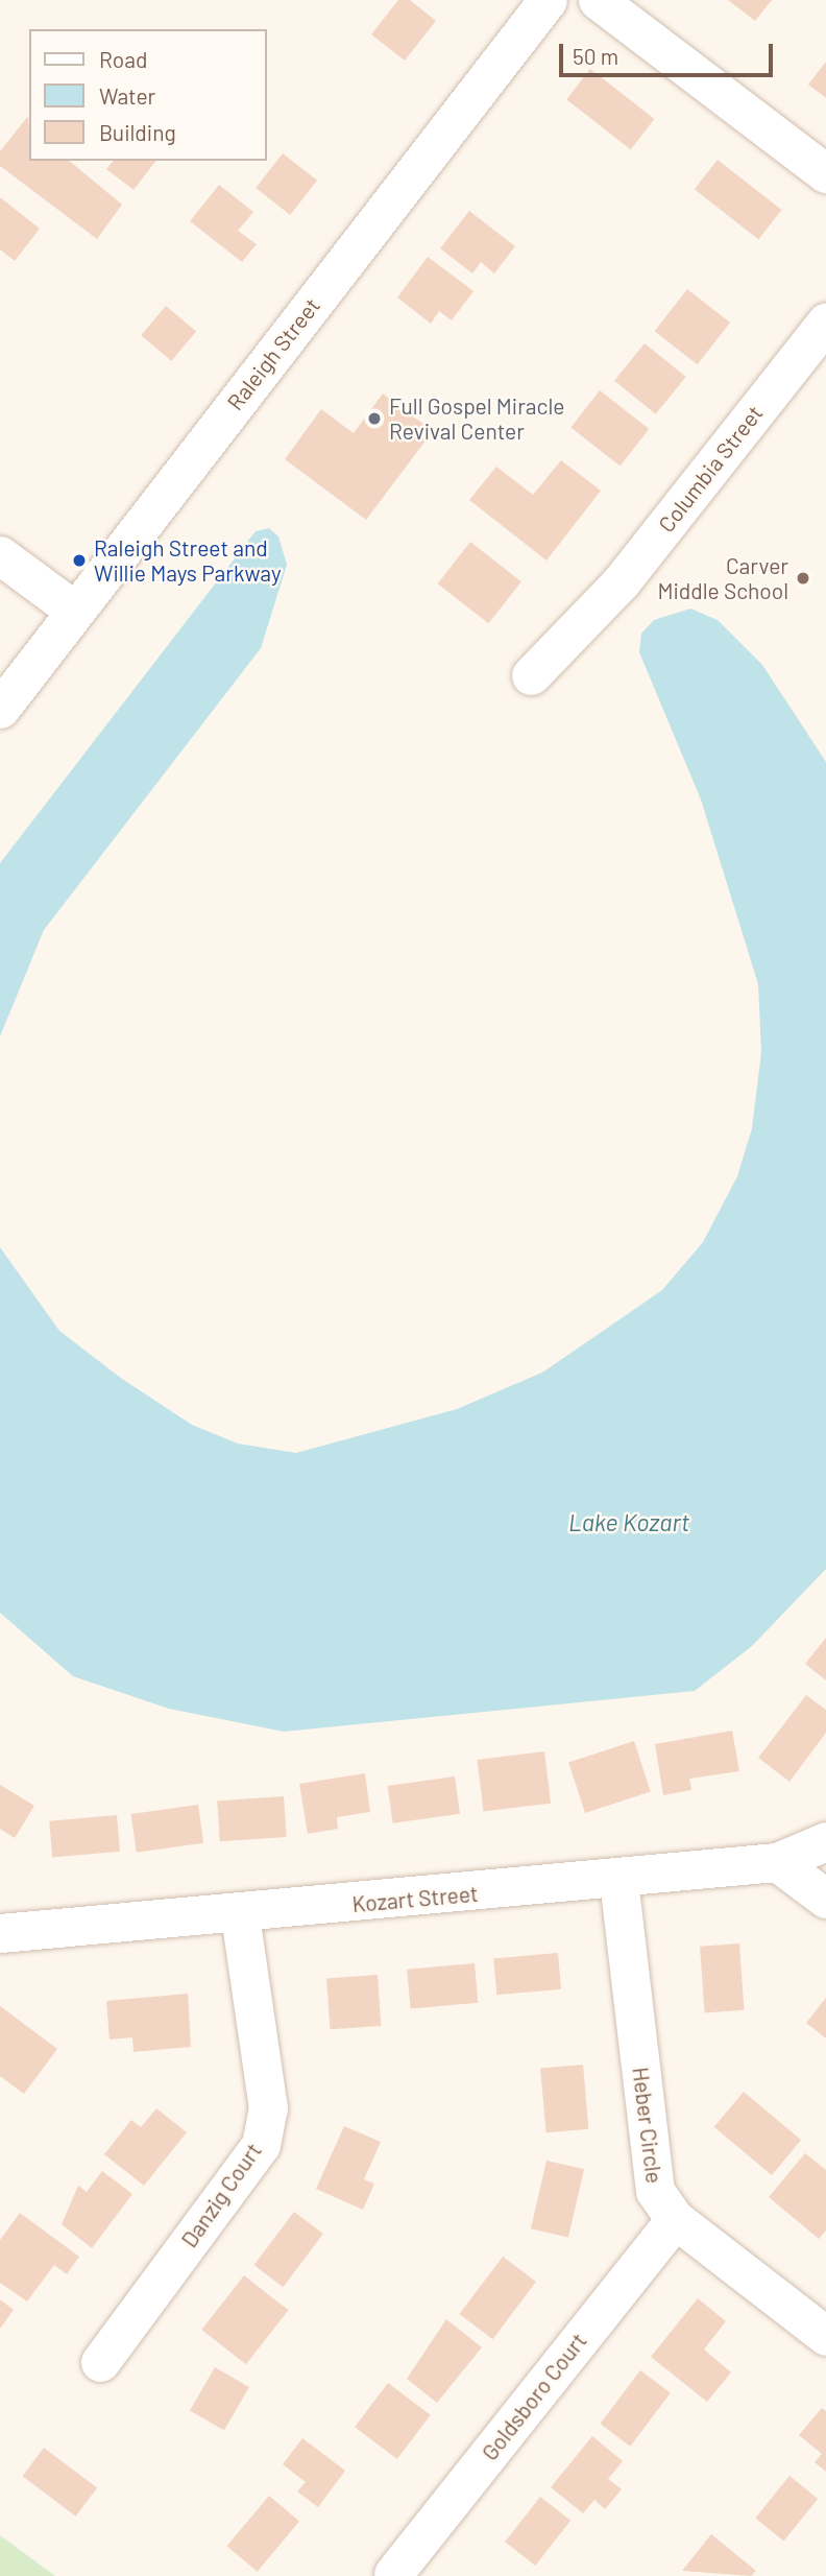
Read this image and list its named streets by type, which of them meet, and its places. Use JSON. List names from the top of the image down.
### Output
{
  "streets": {
    "street": [
      "Raleigh Street",
      "Columbia Street",
      "Kozart Street",
      "Heber Circle",
      "Danzig Court",
      "Goldsboro Court"
    ]
  },
  "crossings": [
    ["Kozart Street", "Heber Circle"],
    ["Kozart Street", "Danzig Court"],
    ["Heber Circle", "Goldsboro Court"]
  ],
  "water": ["Lake Kozart"],
  "places": ["Full Gospel Miracle Revival Center", "Raleigh Street and Willie Mays Parkway", "Carver Middle School"],
  "legend": ["Road", "Water", "Building"],
  "scale_bar": "50 m"
}
